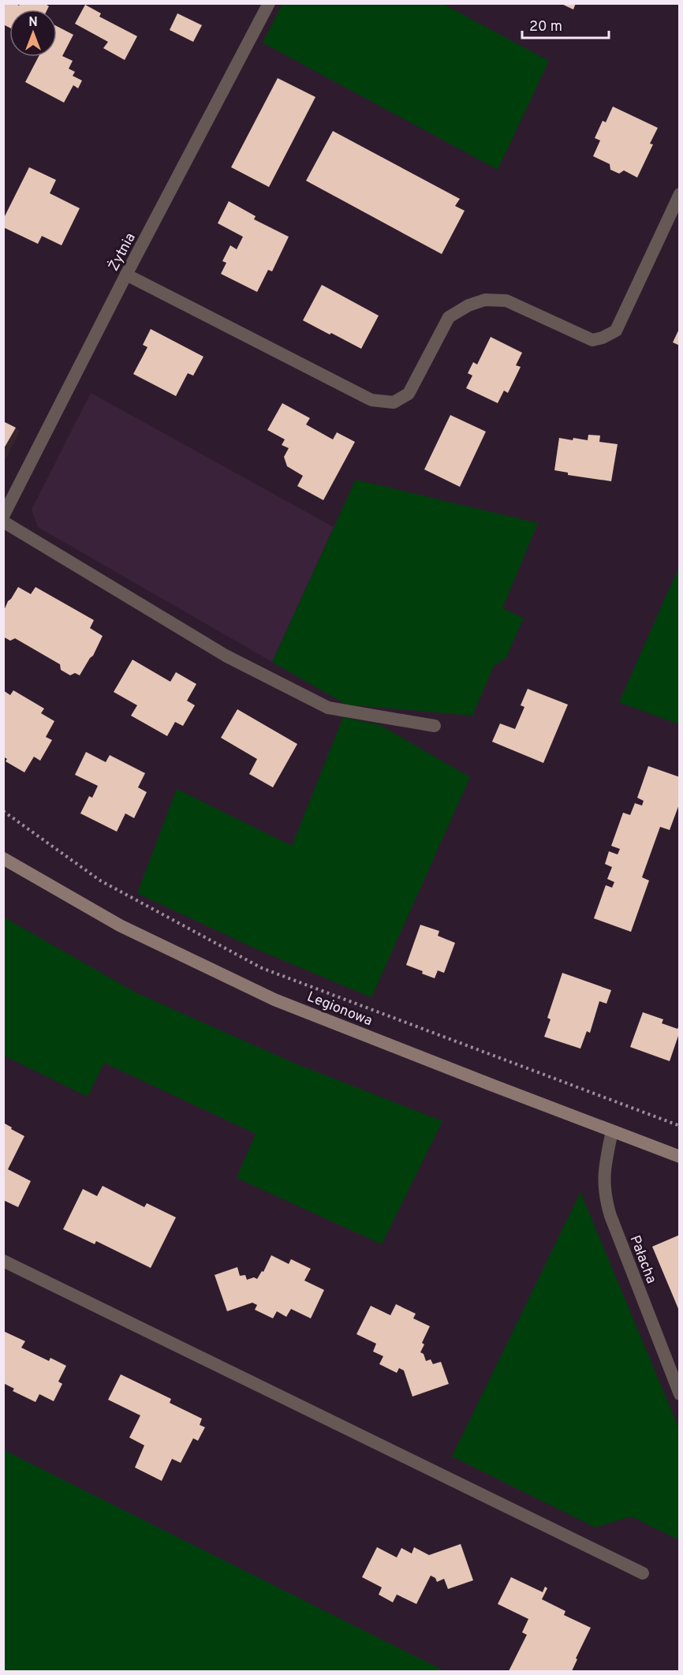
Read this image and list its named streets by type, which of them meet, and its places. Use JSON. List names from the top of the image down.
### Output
{
  "streets": {
    "main road": ["Legionowa"],
    "street": ["Żytnia", "Pałacha"]
  },
  "crossings": [
    ["Legionowa", "Pałacha"]
  ],
  "scale_bar": "20 m",
  "north": "top"
}
